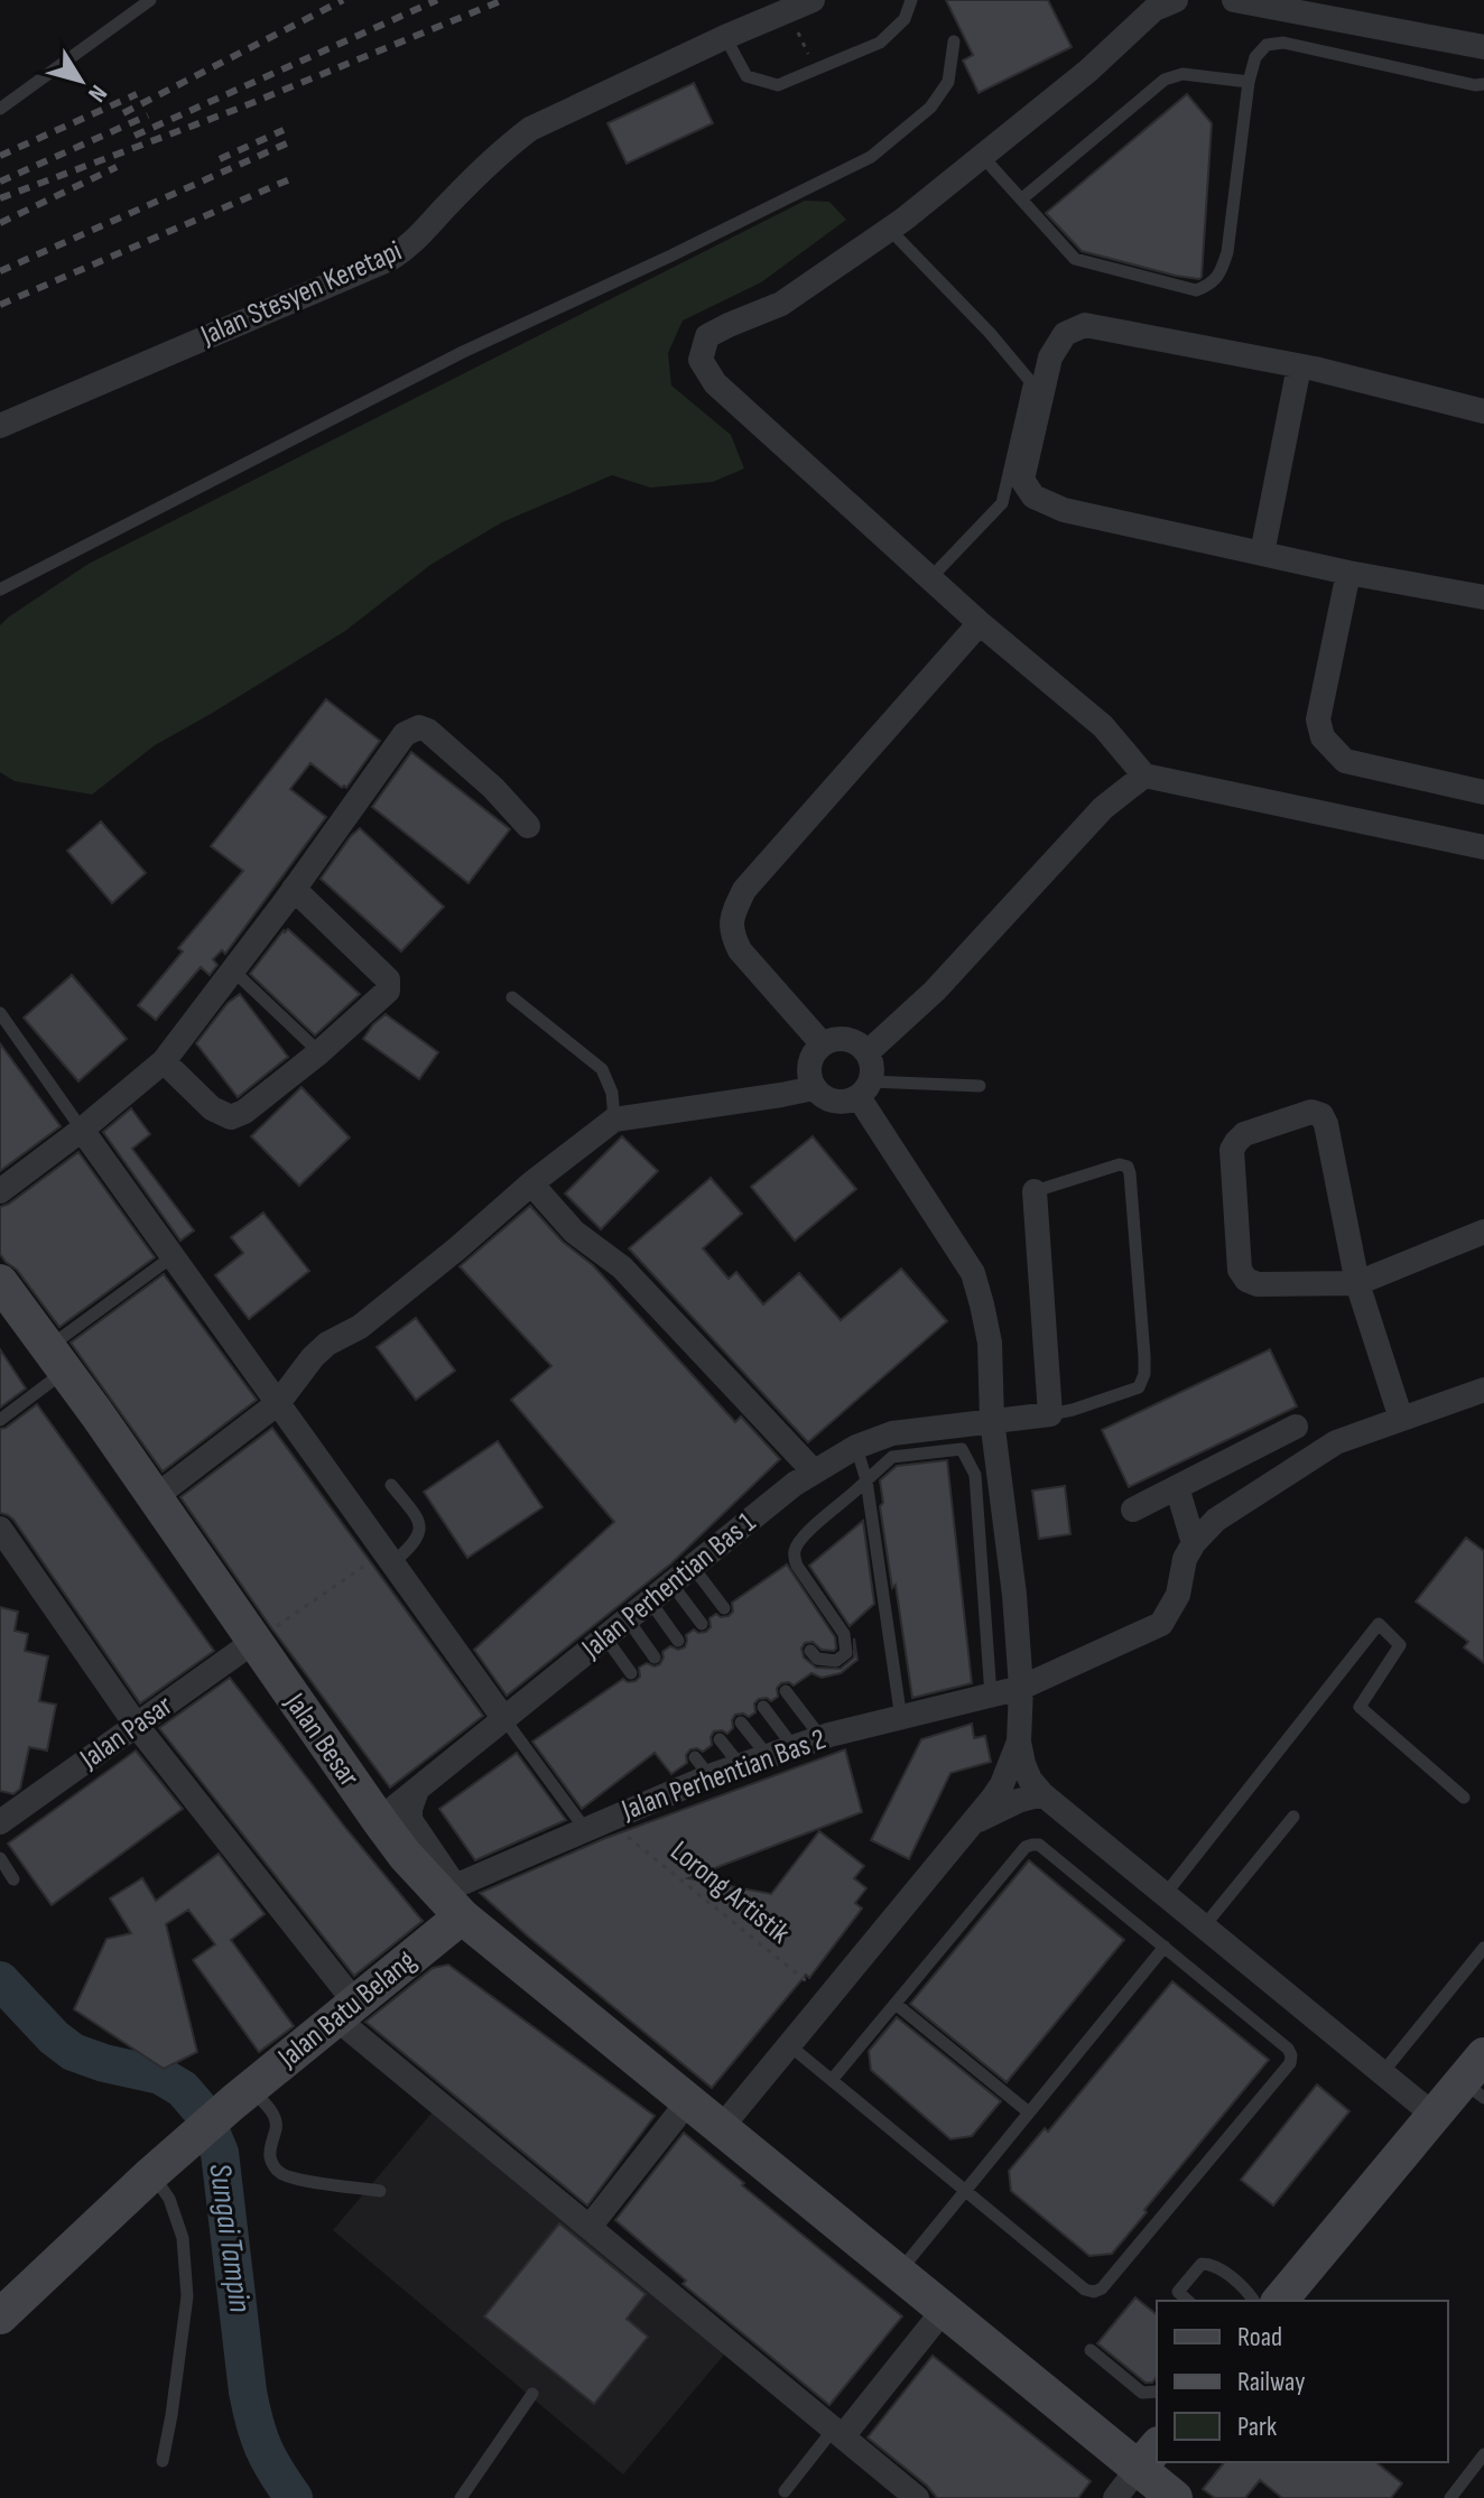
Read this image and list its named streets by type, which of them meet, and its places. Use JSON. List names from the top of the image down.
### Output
{
  "streets": {
    "street": [
      "Jalan Stesyen Keretapi",
      "Jalan Perhentian Bas 1",
      "Jalan Pasar",
      "Jalan Besar",
      "Jalan Perhentian Bas 2",
      "Jalan Batu Belang"
    ],
    "path": ["Lorong Artistik"]
  },
  "crossings": [
    ["Jalan Perhentian Bas 1", "Jalan Besar"],
    ["Jalan Pasar", "Jalan Besar"],
    ["Jalan Besar", "Jalan Perhentian Bas 2"],
    ["Jalan Besar", "Jalan Batu Belang"],
    ["Jalan Perhentian Bas 2", "Lorong Artistik"],
    ["Jalan Perhentian Bas 2", "Jalan Batu Belang"]
  ],
  "water": ["Sungai Tampin"],
  "legend": ["Road", "Railway", "Park"],
  "north": "bottom right"
}
